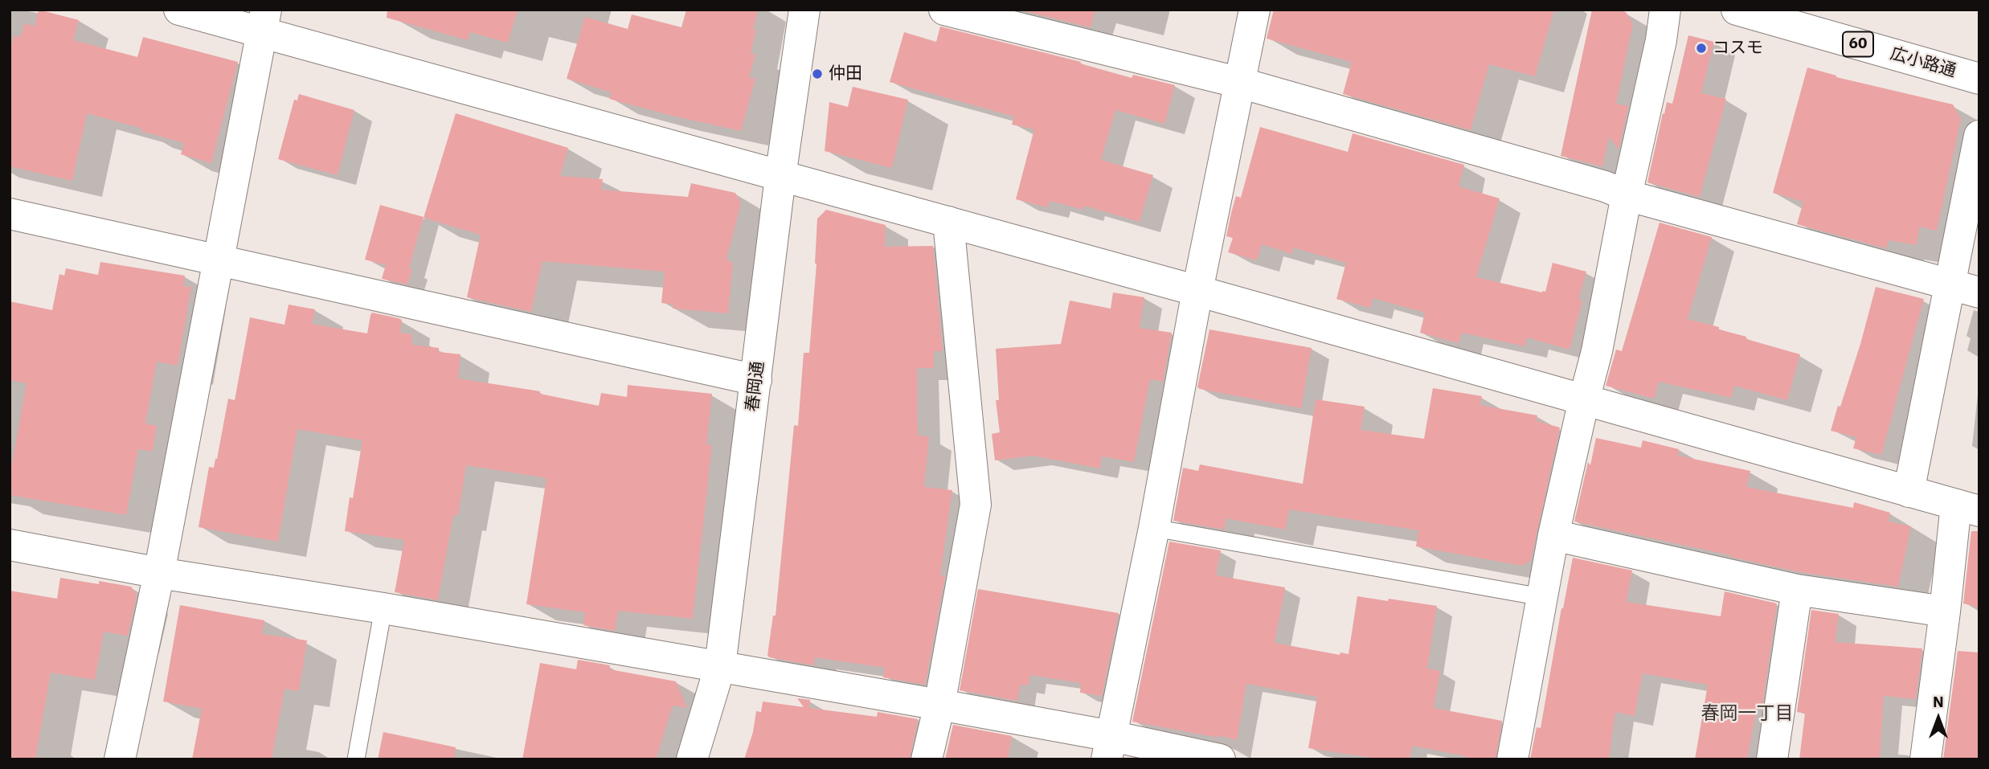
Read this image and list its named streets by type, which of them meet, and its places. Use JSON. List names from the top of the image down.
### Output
{
  "streets": {
    "street": ["60", "広小路通", "春岡通"]
  },
  "districts": ["春岡一丁目"],
  "places": ["コスモ", "仲田"],
  "north": "top"
}
